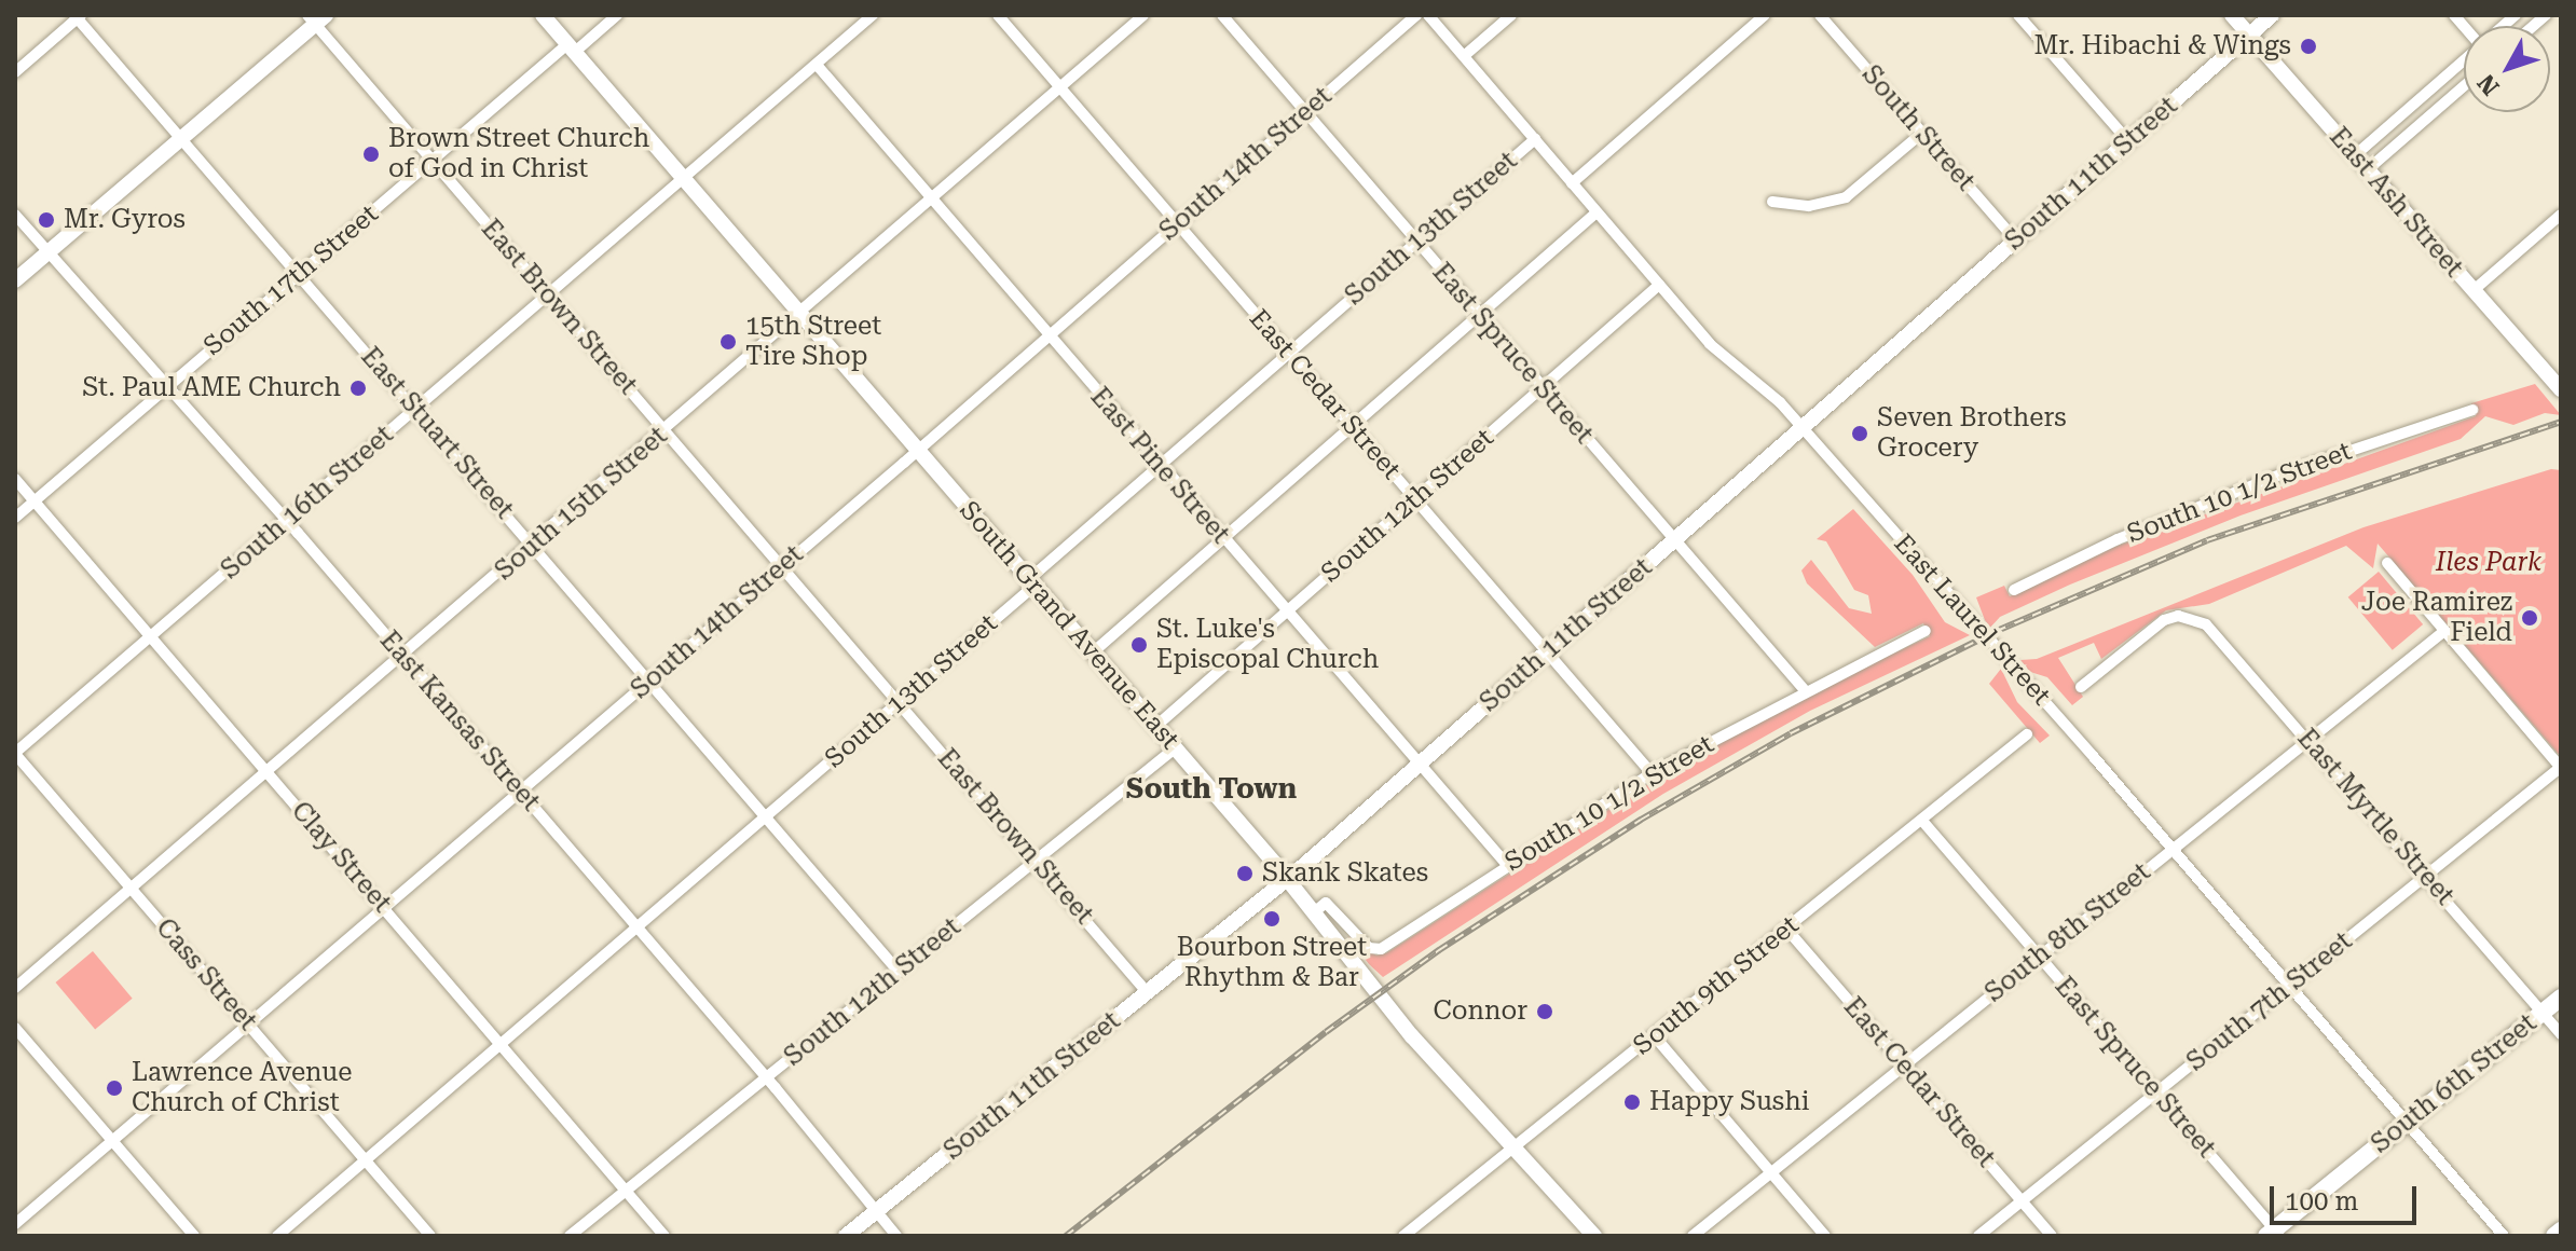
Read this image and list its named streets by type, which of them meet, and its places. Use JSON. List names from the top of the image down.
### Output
{
  "streets": {
    "main road": ["South 6th Street"],
    "street": [
      "South Street",
      "South 14th Street",
      "South 11th Street",
      "East Ash Street",
      "South 13th Street",
      "South 17th Street",
      "East Brown Street",
      "East Spruce Street",
      "East Cedar Street",
      "East Stuart Street",
      "East Pine Street",
      "South 10 1/2 Street",
      "South 16th Street",
      "South 15th Street",
      "South 12th Street",
      "East Laurel Street",
      "South Grand Avenue East",
      "East Kansas Street",
      "East Myrtle Street",
      "Clay Street",
      "South 8th Street",
      "Cass Street",
      "South 9th Street",
      "South 7th Street"
    ]
  },
  "crossings": [
    ["South Street", "South 11th Street"],
    ["South 14th Street", "East Brown Street"],
    ["South 14th Street", "East Spruce Street"],
    ["South 14th Street", "East Cedar Street"],
    ["South 14th Street", "East Stuart Street"],
    ["South 14th Street", "East Pine Street"],
    ["South 14th Street", "South Grand Avenue East"],
    ["South 14th Street", "East Kansas Street"],
    ["South 14th Street", "Clay Street"],
    ["South 14th Street", "Cass Street"],
    ["South 11th Street", "East Ash Street"],
    ["South 11th Street", "East Brown Street"],
    ["South 11th Street", "East Spruce Street"],
    ["South 11th Street", "East Cedar Street"],
    ["South 11th Street", "East Pine Street"],
    ["South 11th Street", "East Laurel Street"],
    ["South 11th Street", "South Grand Avenue East"],
    ["South 11th Street", "East Kansas Street"],
    ["South 13th Street", "East Brown Street"],
    ["South 13th Street", "East Spruce Street"],
    ["South 13th Street", "East Cedar Street"],
    ["South 13th Street", "East Stuart Street"],
    ["South 13th Street", "East Pine Street"],
    ["South 13th Street", "East Laurel Street"],
    ["South 13th Street", "South Grand Avenue East"],
    ["South 13th Street", "East Kansas Street"],
    ["South 13th Street", "Clay Street"],
    ["South 13th Street", "Cass Street"],
    ["South 17th Street", "East Brown Street"],
    ["South 17th Street", "East Stuart Street"],
    ["South 17th Street", "South Grand Avenue East"],
    ["South 17th Street", "East Kansas Street"],
    ["South 17th Street", "Clay Street"],
    ["East Brown Street", "South 16th Street"],
    ["East Brown Street", "South 15th Street"],
    ["East Brown Street", "South 12th Street"],
    ["East Spruce Street", "South 10 1/2 Street"],
    ["East Spruce Street", "South 12th Street"],
    ["East Spruce Street", "South 8th Street"],
    ["East Spruce Street", "South 9th Street"],
    ["East Spruce Street", "South 7th Street"],
    ["East Spruce Street", "South 6th Street"],
    ["East Cedar Street", "South 10 1/2 Street"],
    ["East Cedar Street", "South 15th Street"],
    ["East Cedar Street", "South 12th Street"],
    ["East Cedar Street", "South 8th Street"],
    ["East Cedar Street", "South 9th Street"],
    ["East Cedar Street", "South 7th Street"],
    ["East Stuart Street", "South 16th Street"],
    ["East Stuart Street", "South 15th Street"],
    ["East Stuart Street", "South 12th Street"],
    ["East Pine Street", "South 10 1/2 Street"],
    ["East Pine Street", "South 16th Street"],
    ["East Pine Street", "South 15th Street"],
    ["East Pine Street", "South 12th Street"],
    ["South 10 1/2 Street", "South Grand Avenue East"],
    ["South 16th Street", "South Grand Avenue East"],
    ["South 16th Street", "East Kansas Street"],
    ["South 16th Street", "Clay Street"],
    ["South 16th Street", "Cass Street"],
    ["South 15th Street", "South Grand Avenue East"],
    ["South 15th Street", "East Kansas Street"],
    ["South 15th Street", "Clay Street"],
    ["South 15th Street", "Cass Street"],
    ["South 12th Street", "East Laurel Street"],
    ["South 12th Street", "South Grand Avenue East"],
    ["South 12th Street", "East Kansas Street"],
    ["South 12th Street", "Clay Street"],
    ["East Laurel Street", "South 8th Street"],
    ["East Laurel Street", "South 7th Street"],
    ["East Laurel Street", "South 6th Street"],
    ["South Grand Avenue East", "South 9th Street"],
    ["East Myrtle Street", "South 8th Street"],
    ["East Myrtle Street", "South 7th Street"],
    ["East Myrtle Street", "South 6th Street"]
  ],
  "districts": ["South Town"],
  "parks": ["Iles Park"],
  "places": [
    "Mr. Hibachi & Wings",
    "Brown Street Church of God in Christ",
    "Mr. Gyros",
    "15th Street Tire Shop",
    "St. Paul AME Church",
    "Seven Brothers Grocery",
    "Joe Ramirez Field",
    "St. Luke's Episcopal Church",
    "Skank Skates",
    "Bourbon Street Rhythm & Bar",
    "Connor",
    "Lawrence Avenue Church of Christ",
    "Happy Sushi"
  ],
  "scale_bar": "100 m",
  "north": "bottom left"
}
